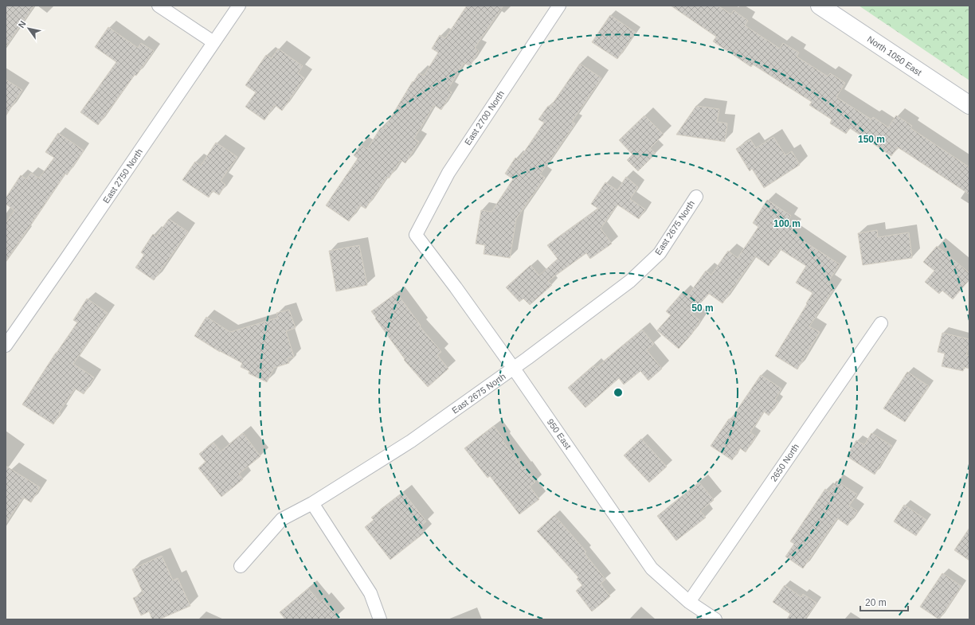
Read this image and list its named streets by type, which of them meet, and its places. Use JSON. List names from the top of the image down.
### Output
{
  "streets": {
    "main road": ["North 1050 East"],
    "street": [
      "East 2700 North",
      "East 2750 North",
      "East 2675 North",
      "950 East",
      "2650 North"
    ]
  },
  "crossings": [
    ["East 2700 North", "950 East"],
    ["East 2675 North", "950 East"],
    ["950 East", "2650 North"]
  ],
  "scale_bar": "20 m",
  "north": "top left",
  "rings": ["150 m", "100 m", "50 m"]
}
